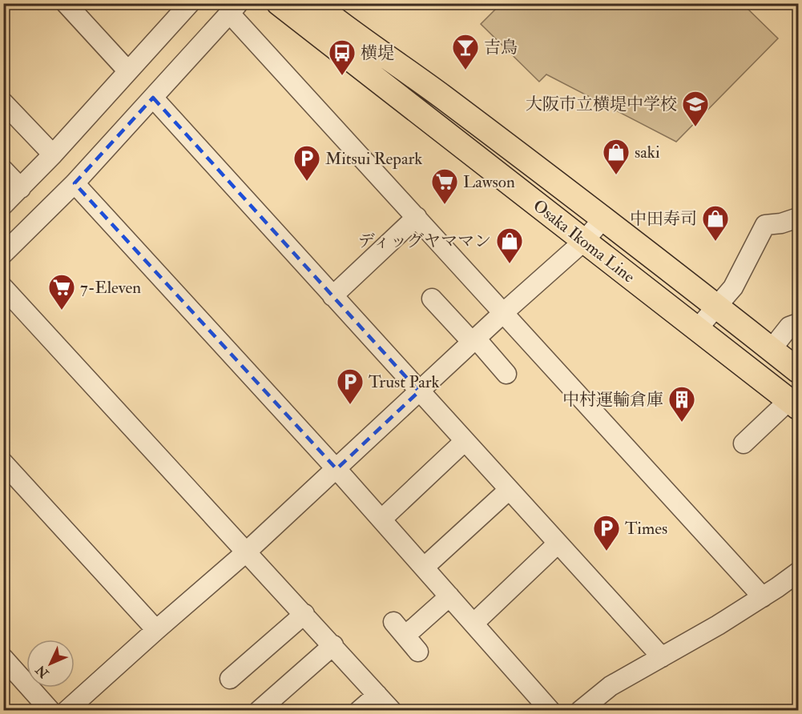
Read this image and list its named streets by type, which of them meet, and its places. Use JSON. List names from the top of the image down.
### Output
{
  "streets": {
    "main road": ["Osaka Ikoma Line"]
  },
  "places": {
    "bar": ["吉鳥"],
    "bus stop": ["横堤"],
    "school or university": ["大阪市立横堤中学校"],
    "shop": ["saki", "中田寿司", "ディッグヤママン"],
    "parking": ["Mitsui Repark", "Trust Park", "Times"],
    "supermarket": ["Lawson", "7-Eleven"],
    "building": ["中村運輸倉庫"]
  },
  "north": "bottom left"
}
